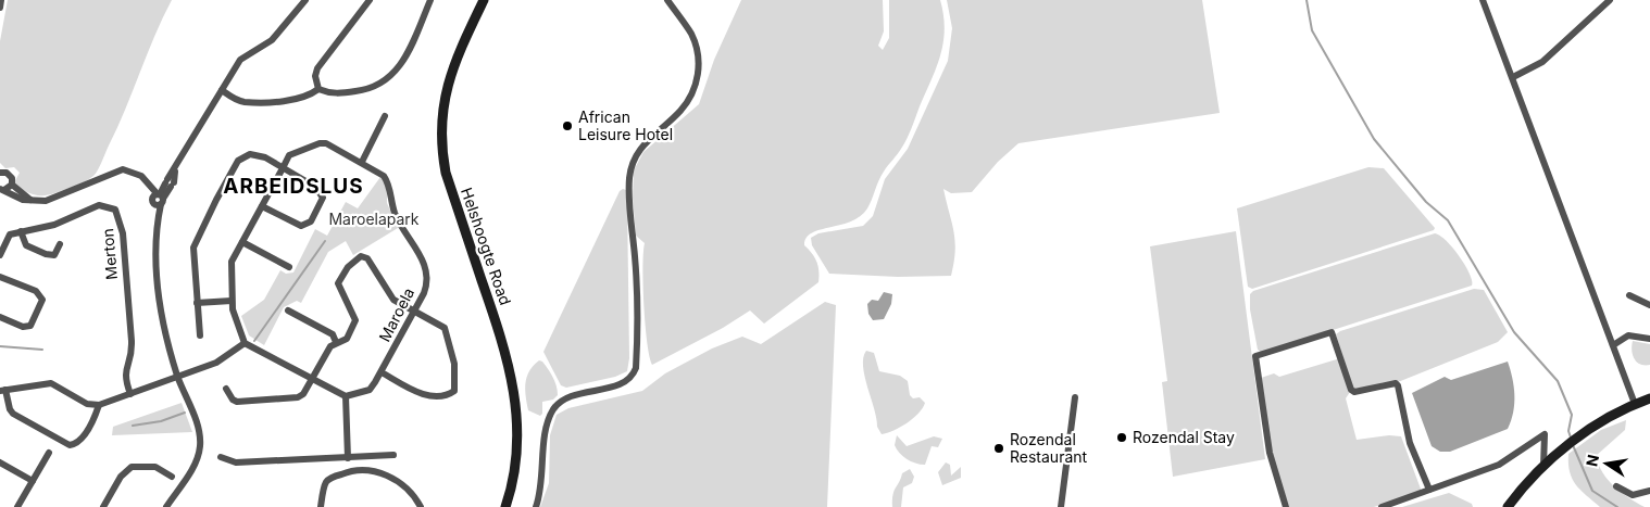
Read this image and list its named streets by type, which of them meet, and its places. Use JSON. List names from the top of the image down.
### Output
{
  "streets": {
    "main road": ["Helshoogte Road"],
    "street": ["Merton", "Maroela"]
  },
  "districts": ["ARBEIDSLUS"],
  "parks": ["Maroelapark"],
  "places": ["African Leisure Hotel", "Rozendal Stay", "Rozendal Restaurant"],
  "north": "left"
}
